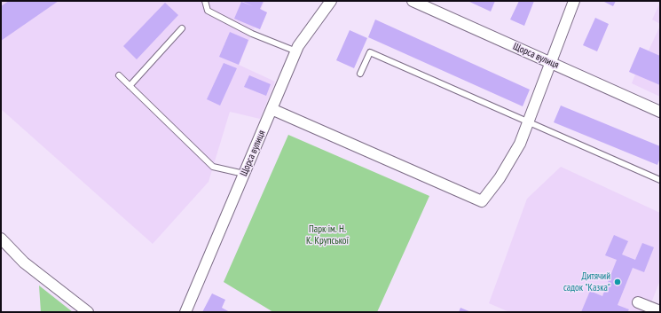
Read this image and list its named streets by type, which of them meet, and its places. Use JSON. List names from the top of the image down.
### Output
{
  "streets": {
    "street": ["Щорса вулиця"]
  },
  "parks": ["Парк ім. Н. К. Крупської"],
  "places": ["Дитячий садок \"Казка\""]
}
